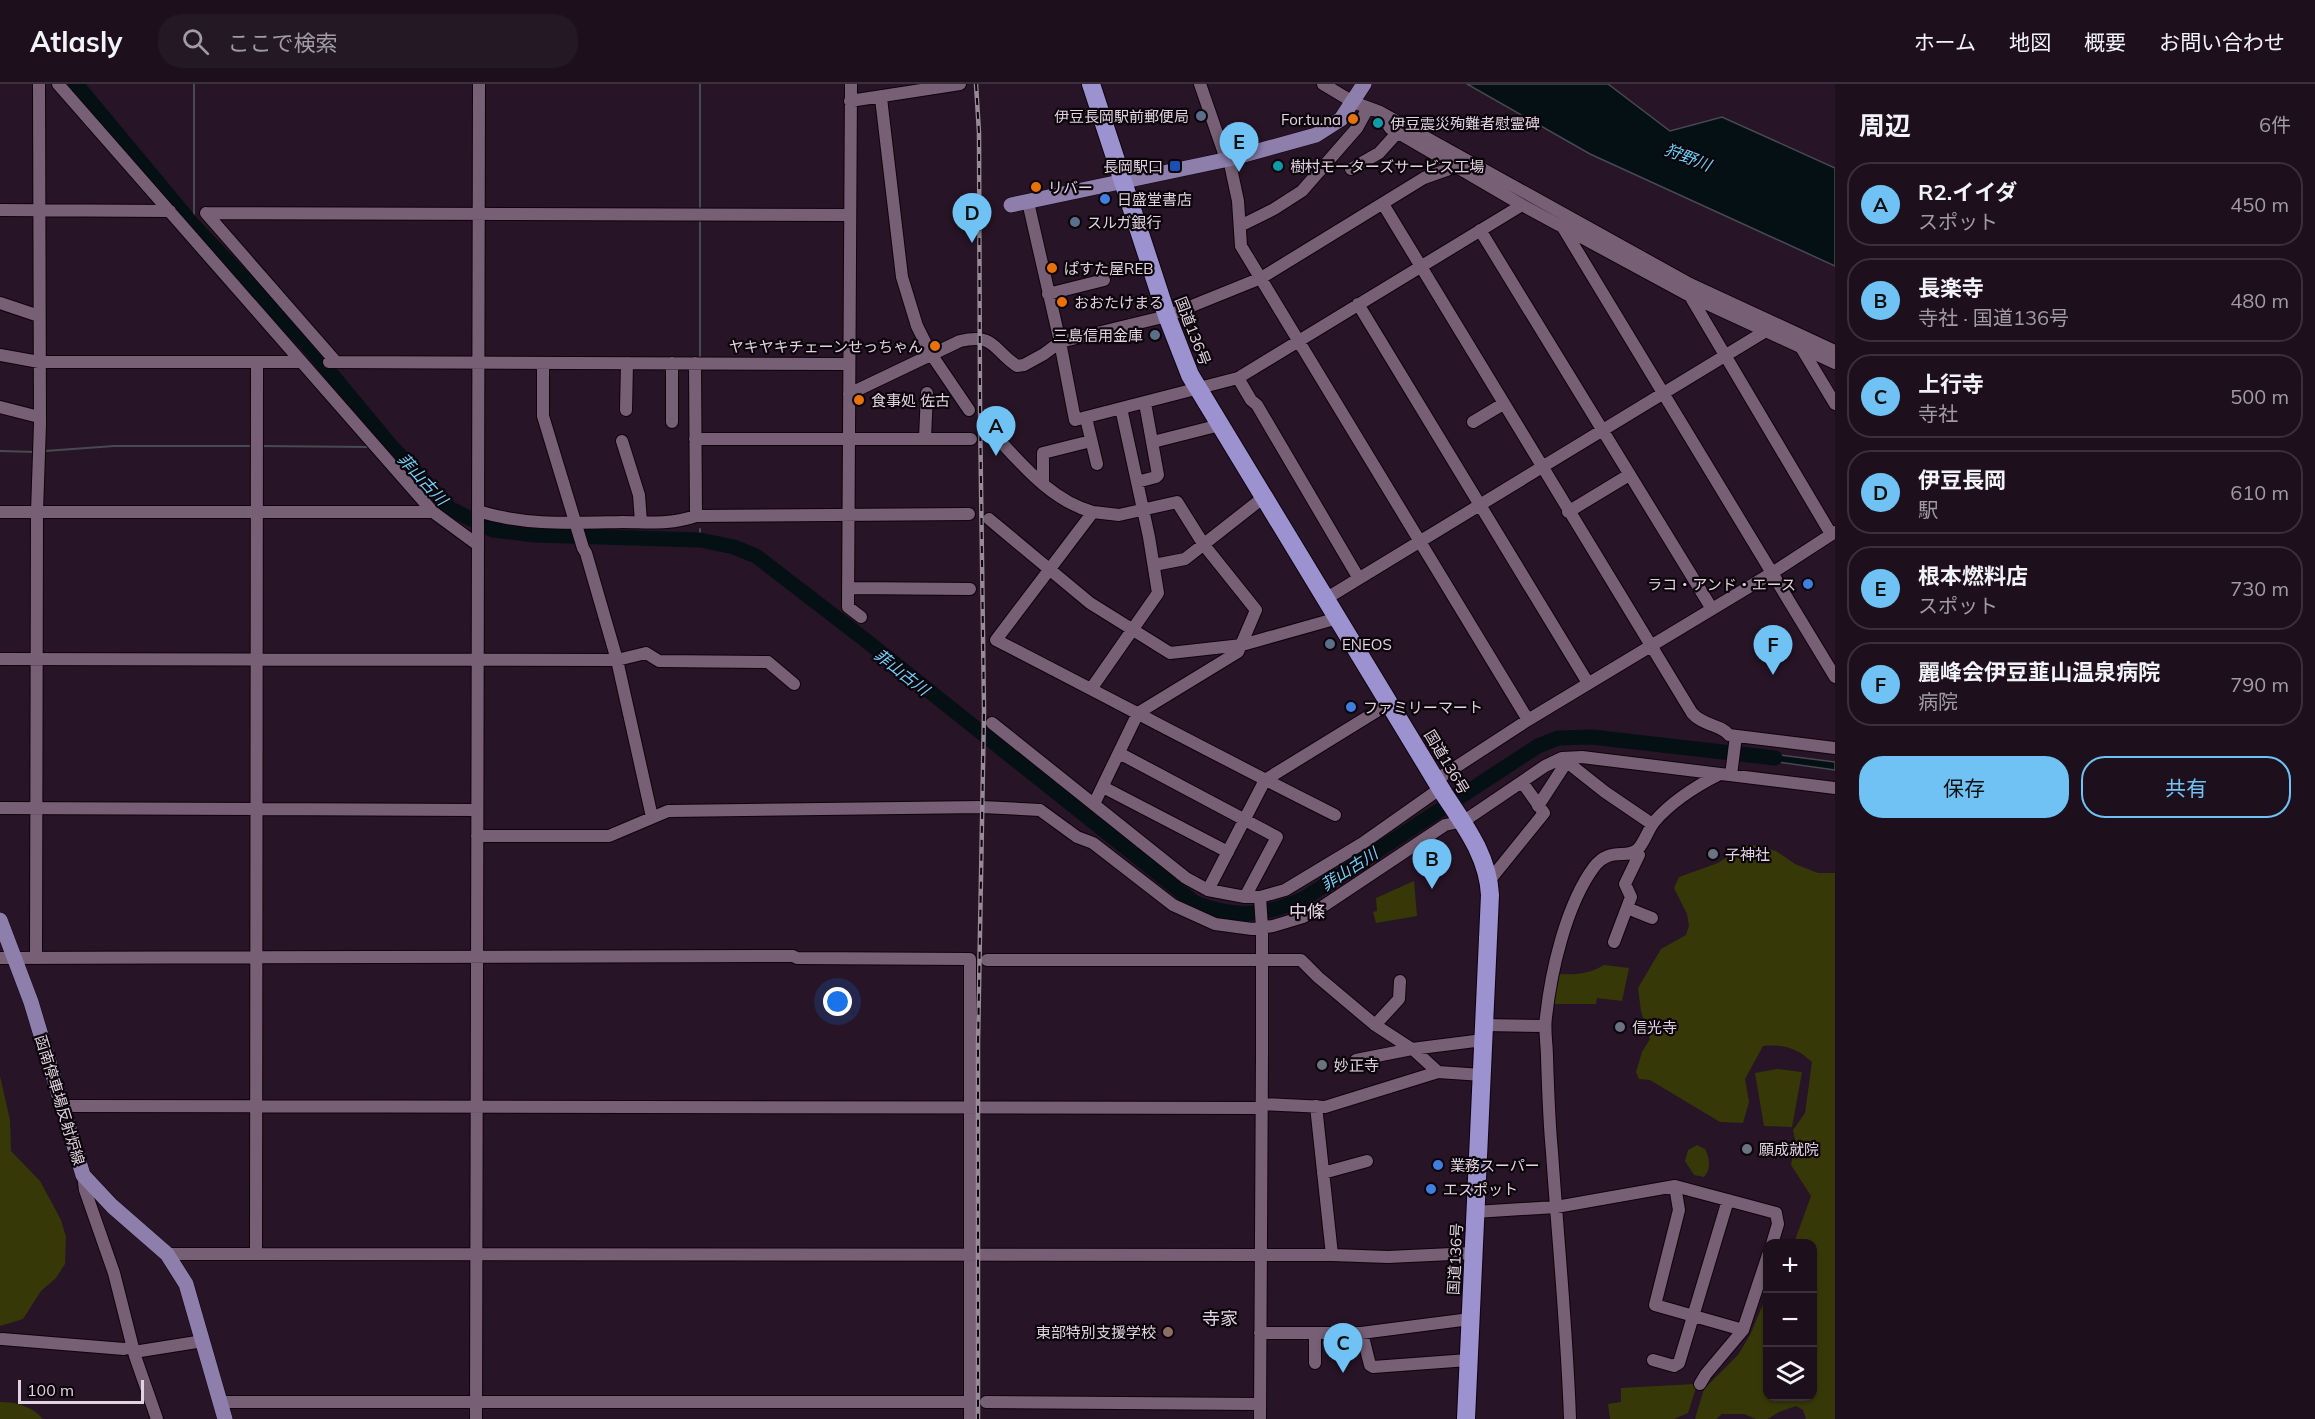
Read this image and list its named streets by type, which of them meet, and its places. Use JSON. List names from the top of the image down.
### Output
{
  "streets": {
    "highway": ["国道136号"],
    "main road": ["函南停車場反射炉線"]
  },
  "districts": ["中條", "寺家"],
  "water": ["狩野川", "菲山古川"],
  "places": {
    "other": [
      "伊豆長岡駅前郵便局",
      "For.tu.na",
      "伊豆震災殉難者慰霊碑",
      "樹村モーターズサービス工場",
      "リバー",
      "日盛堂書店",
      "スルガ銀行",
      "ぱすた屋REB",
      "おおたけまる",
      "三島信用金庫",
      "ヤキヤキチェーンせっちゃん",
      "食事処 佐古",
      "ラコ・アンド・エース",
      "ENEOS",
      "ファミリーマート",
      "子神社",
      "信光寺",
      "妙正寺",
      "願成就院",
      "業務スーパー",
      "エスポット",
      "東部特別支援学校"
    ],
    "transit": ["長岡駅口"]
  },
  "scale_bar": "100 m",
  "page": {
    "header": "Atlasly",
    "search": "ここで検索",
    "nav": [
      "ホーム",
      "地図",
      "概要",
      "お問い合わせ"
    ],
    "heading": ["周辺", "6件"],
    "pins": [
      "E",
      "D",
      "A",
      "F",
      "B",
      "C"
    ],
    "list": [
      {
        "mark": "A",
        "name": "R2.イイダ",
        "note": "スポット",
        "value": "450 m"
      },
      {
        "mark": "B",
        "name": "長楽寺",
        "note": "寺社 · 国道136号",
        "value": "480 m"
      },
      {
        "mark": "C",
        "name": "上行寺",
        "note": "寺社",
        "value": "500 m"
      },
      {
        "mark": "D",
        "name": "伊豆長岡",
        "note": "駅",
        "value": "610 m"
      },
      {
        "mark": "E",
        "name": "根本燃料店",
        "note": "スポット",
        "value": "730 m"
      },
      {
        "mark": "F",
        "name": "麗峰会伊豆韮山温泉病院",
        "note": "病院",
        "value": "790 m"
      }
    ],
    "buttons": ["保存", "共有"],
    "map_buttons": ["+", "−"],
    "scale": "100 m"
  }
}
